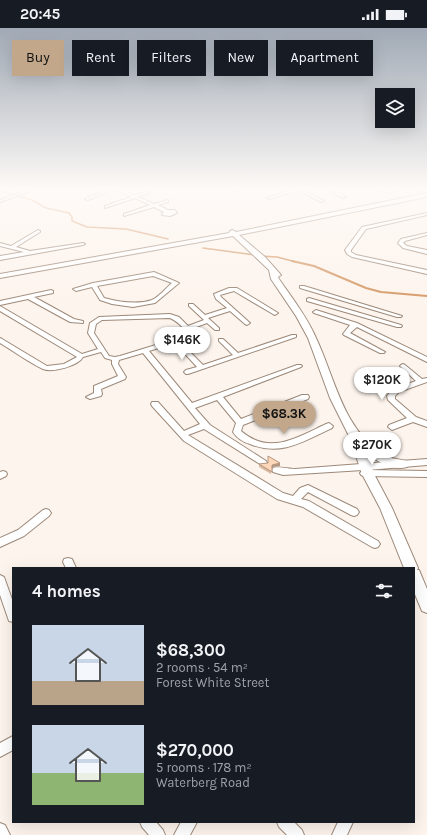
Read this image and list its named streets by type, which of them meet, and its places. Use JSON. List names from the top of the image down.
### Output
{
  "page": {
    "status": "20:45",
    "chip": [
      "Buy",
      "Rent",
      "Filters",
      "New",
      "Apartment"
    ],
    "price": [
      "$146K",
      "$120K",
      "$68.3K",
      "$270K"
    ],
    "heading": "4 homes",
    "list": [
      {
        "name": "$68,300",
        "note": "2 rooms · 54 m² · Forest White Street"
      },
      {
        "name": "$270,000",
        "note": "5 rooms · 178 m² · Waterberg Road"
      }
    ]
  }
}
